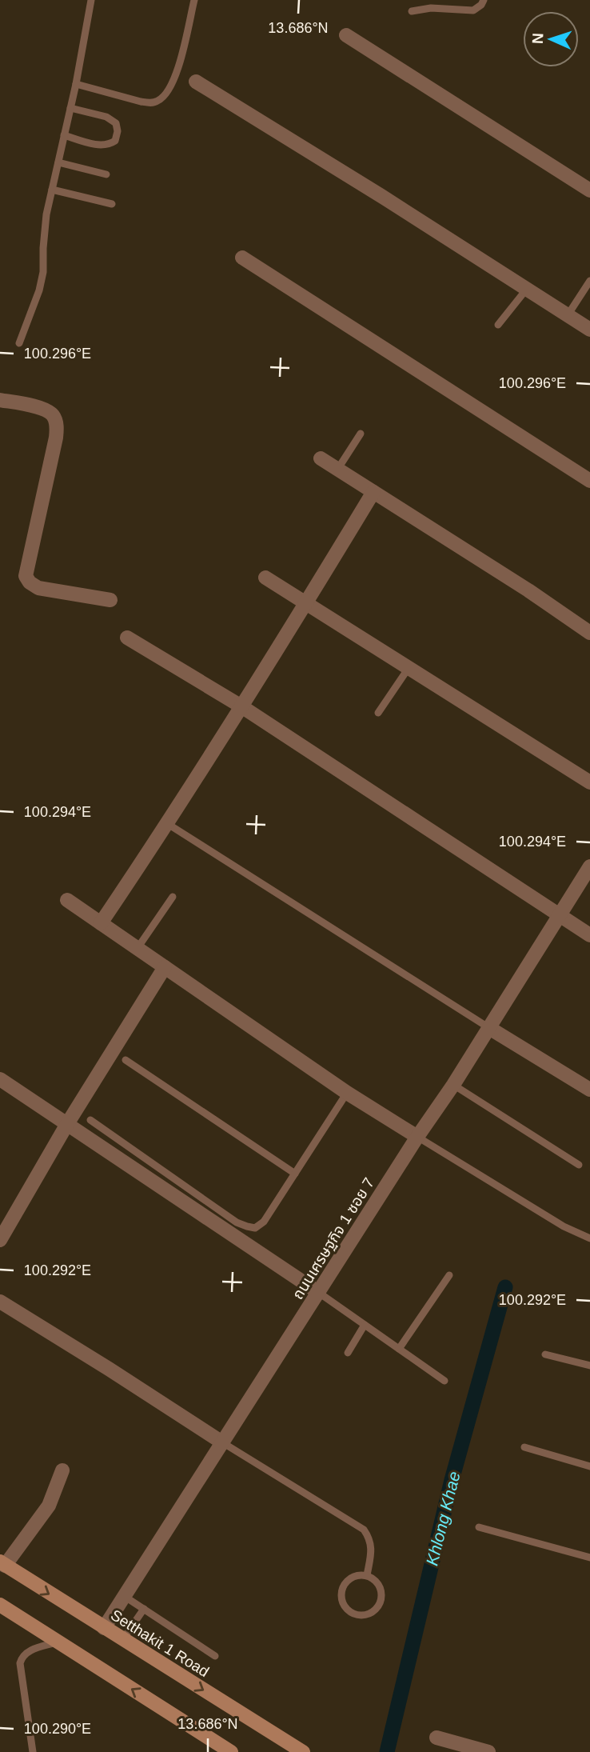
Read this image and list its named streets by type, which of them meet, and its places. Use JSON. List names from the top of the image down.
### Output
{
  "streets": {
    "main road": ["Setthakit 1 Road"],
    "street": ["ถนนเศรษฐกิจ 1 ซอย 7"]
  },
  "crossings": [
    ["ถนนเศรษฐกิจ 1 ซอย 7", "Setthakit 1 Road"]
  ],
  "water": ["Khlong Khae"],
  "north": "left",
  "coordinates": [
    "13.686°N",
    "100.296°E",
    "100.294°E",
    "100.292°E",
    "100.290°E"
  ]
}
